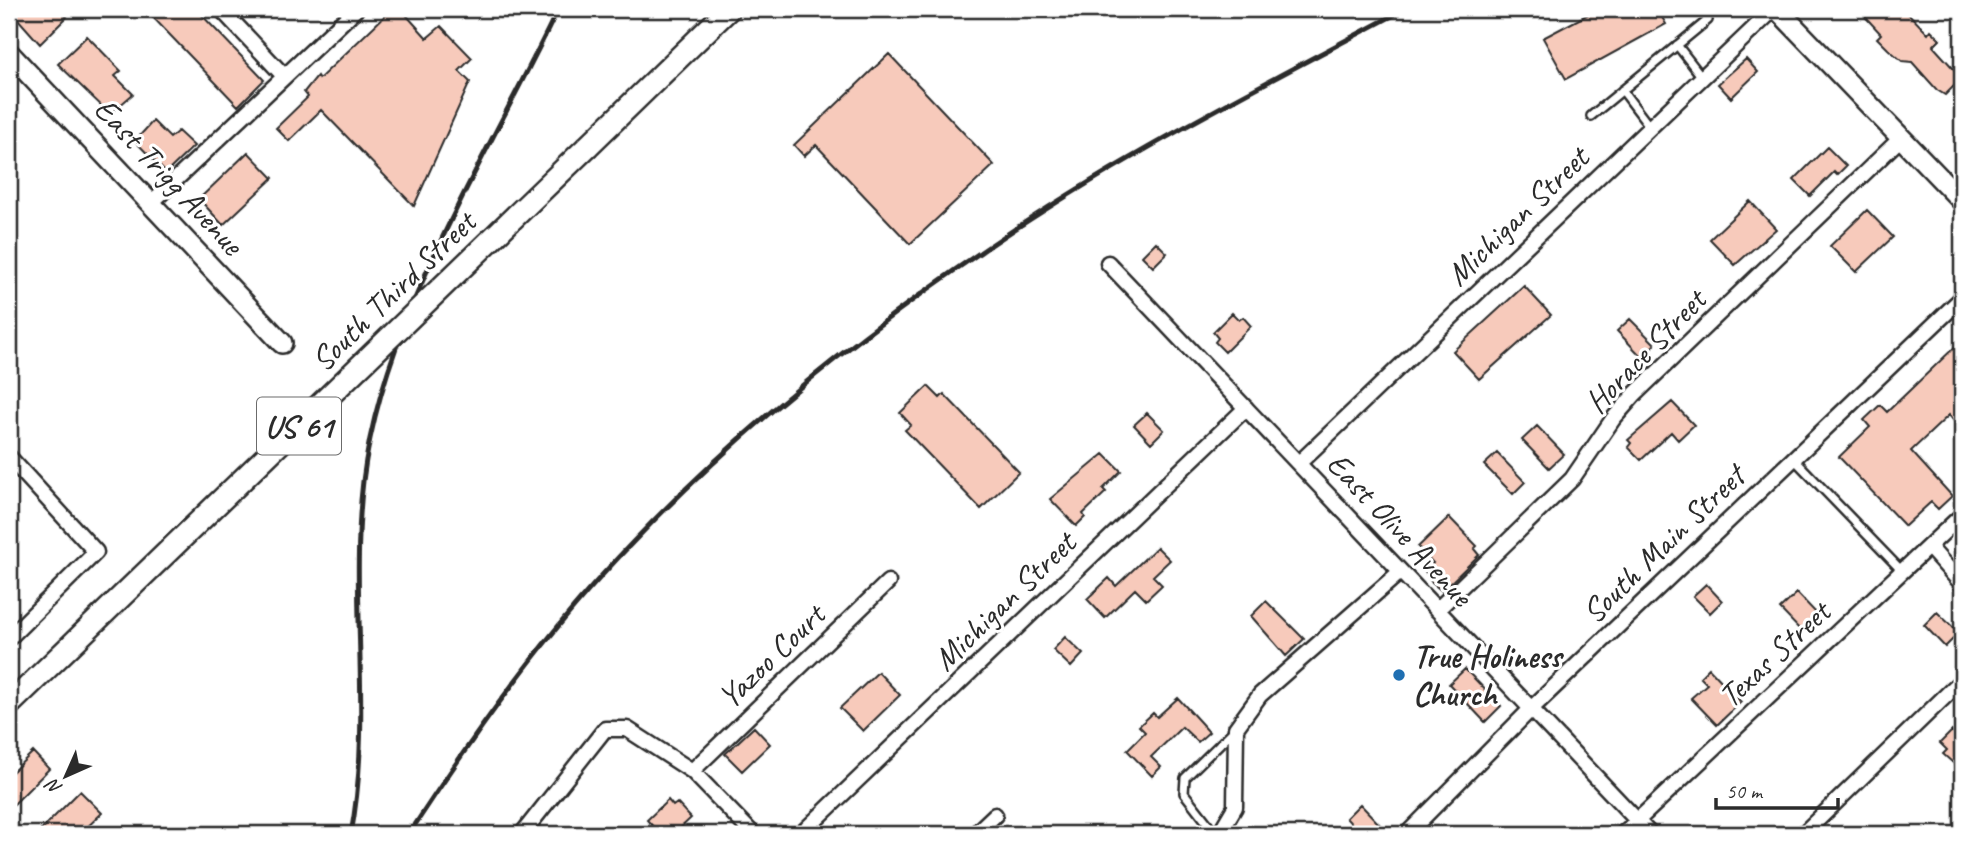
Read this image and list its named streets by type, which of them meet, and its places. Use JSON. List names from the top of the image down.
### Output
{
  "streets": {
    "main road": ["South Third Street", "US 61"],
    "street": [
      "East Trigg Avenue",
      "Michigan Street",
      "Horace Street",
      "East Olive Avenue",
      "South Main Street",
      "Texas Street",
      "Yazoo Court"
    ]
  },
  "crossings": [
    ["Michigan Street", "East Olive Avenue"],
    ["Horace Street", "East Olive Avenue"],
    ["East Olive Avenue", "South Main Street"],
    ["East Olive Avenue", "Texas Street"]
  ],
  "places": ["True Holiness Church"],
  "scale_bar": "50 m",
  "north": "bottom left"
}
